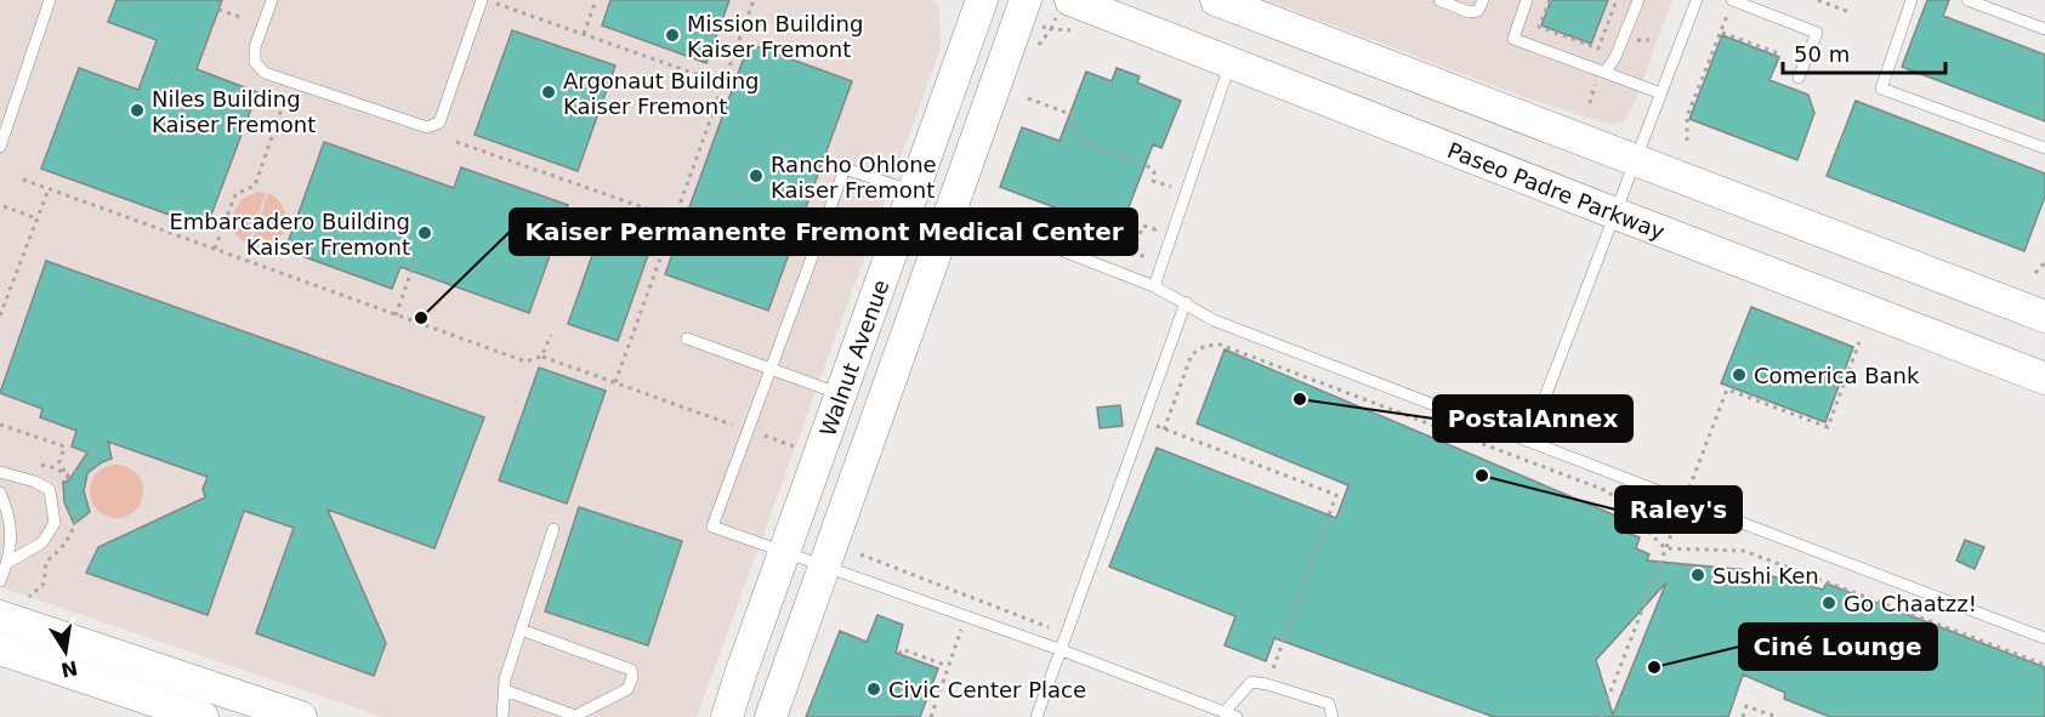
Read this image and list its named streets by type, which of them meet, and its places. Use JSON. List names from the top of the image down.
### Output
{
  "streets": {
    "main road": ["Paseo Padre Parkway", "Walnut Avenue"]
  },
  "places": [
    "Mission Building Kaiser Fremont",
    "Argonaut Building Kaiser Fremont",
    "Niles Building Kaiser Fremont",
    "Rancho Ohlone Kaiser Fremont",
    "Embarcadero Building Kaiser Fremont",
    "Kaiser Permanente Fremont Medical Center",
    "Comerica Bank",
    "PostalAnnex",
    "Raley's",
    "Sushi Ken",
    "Go Chaatzz!",
    "Ciné Lounge",
    "Civic Center Place"
  ],
  "scale_bar": "50 m",
  "north": "bottom"
}
